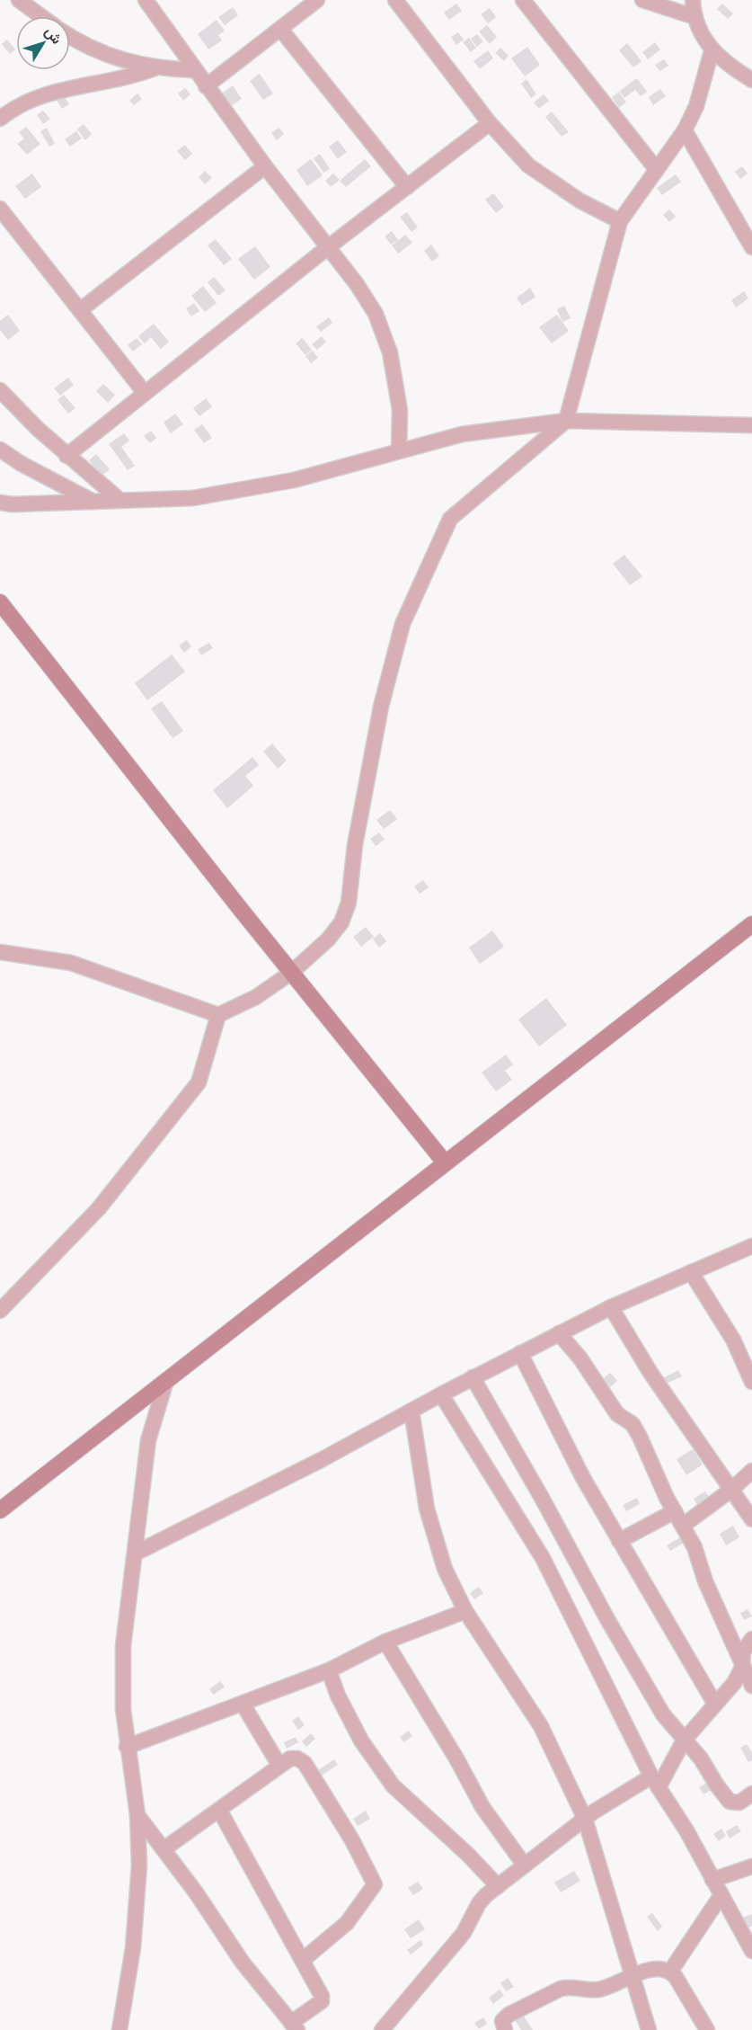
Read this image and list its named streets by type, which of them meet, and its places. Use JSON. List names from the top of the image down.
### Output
{
  "north": "top right"
}
